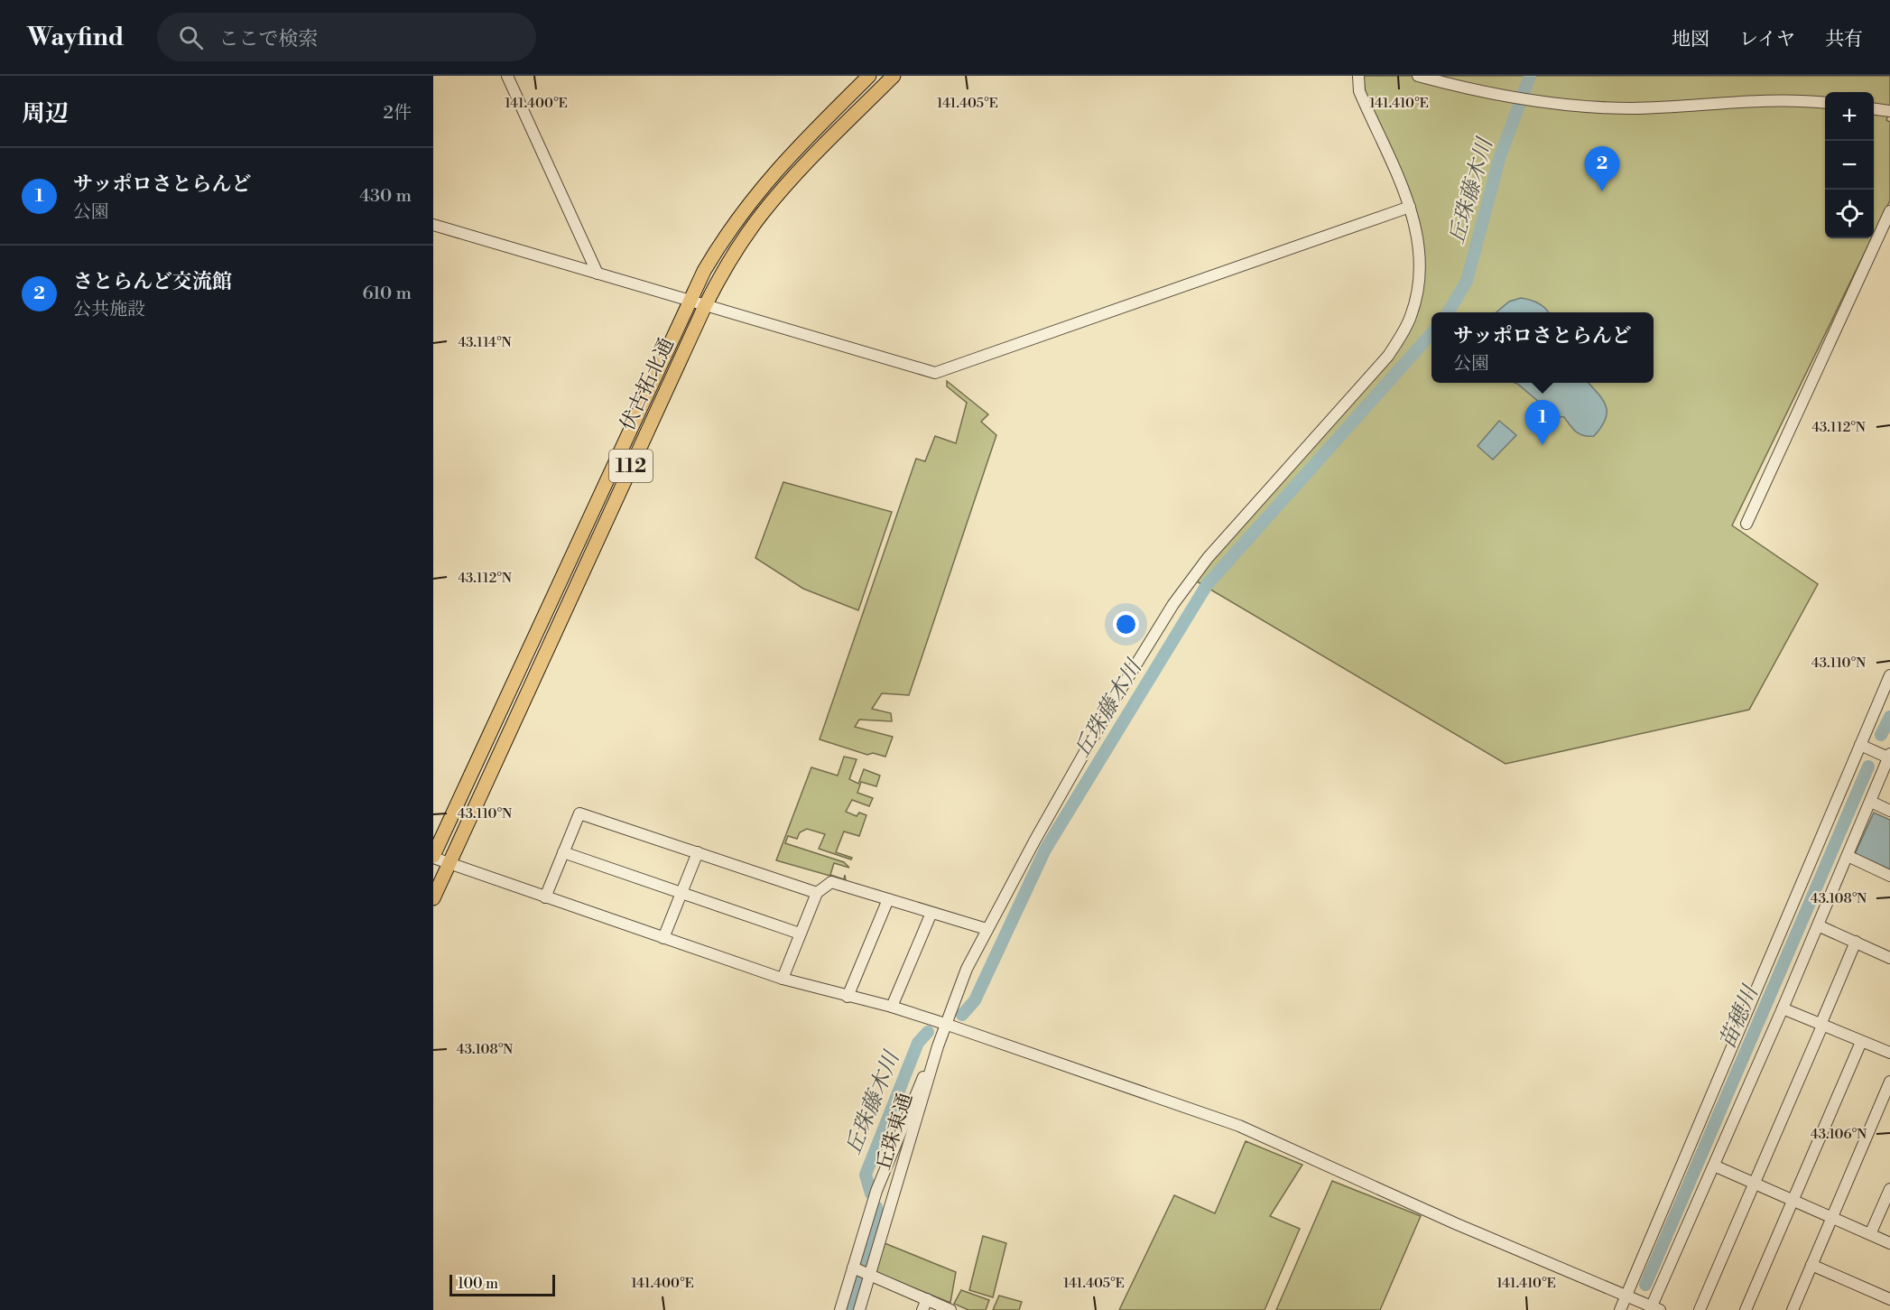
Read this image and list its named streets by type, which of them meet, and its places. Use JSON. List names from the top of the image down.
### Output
{
  "streets": {
    "main road": ["伏古拓北通", "112"],
    "street": ["丘珠東通"]
  },
  "water": ["丘珠藤木川", "苗穂川"],
  "scale_bar": "100 m",
  "page": {
    "header": "Wayfind",
    "search": "ここで検索",
    "nav": ["地図", "レイヤ", "共有"],
    "heading": ["周辺", "2件"],
    "map_buttons": ["+", "−"],
    "list": [
      {
        "mark": "1",
        "name": "サッポロさとらんど",
        "note": "公園",
        "value": "430 m"
      },
      {
        "mark": "2",
        "name": "さとらんど交流館",
        "note": "公共施設",
        "value": "610 m"
      }
    ],
    "pins": ["2", "1"],
    "popup": ["サッポロさとらんど", "公園"],
    "scale": "100 m"
  },
  "coordinates": [
    "141.400°E",
    "141.405°E",
    "141.410°E",
    "43.114°N",
    "43.112°N",
    "43.110°N",
    "43.108°N",
    "43.106°N"
  ]
}
